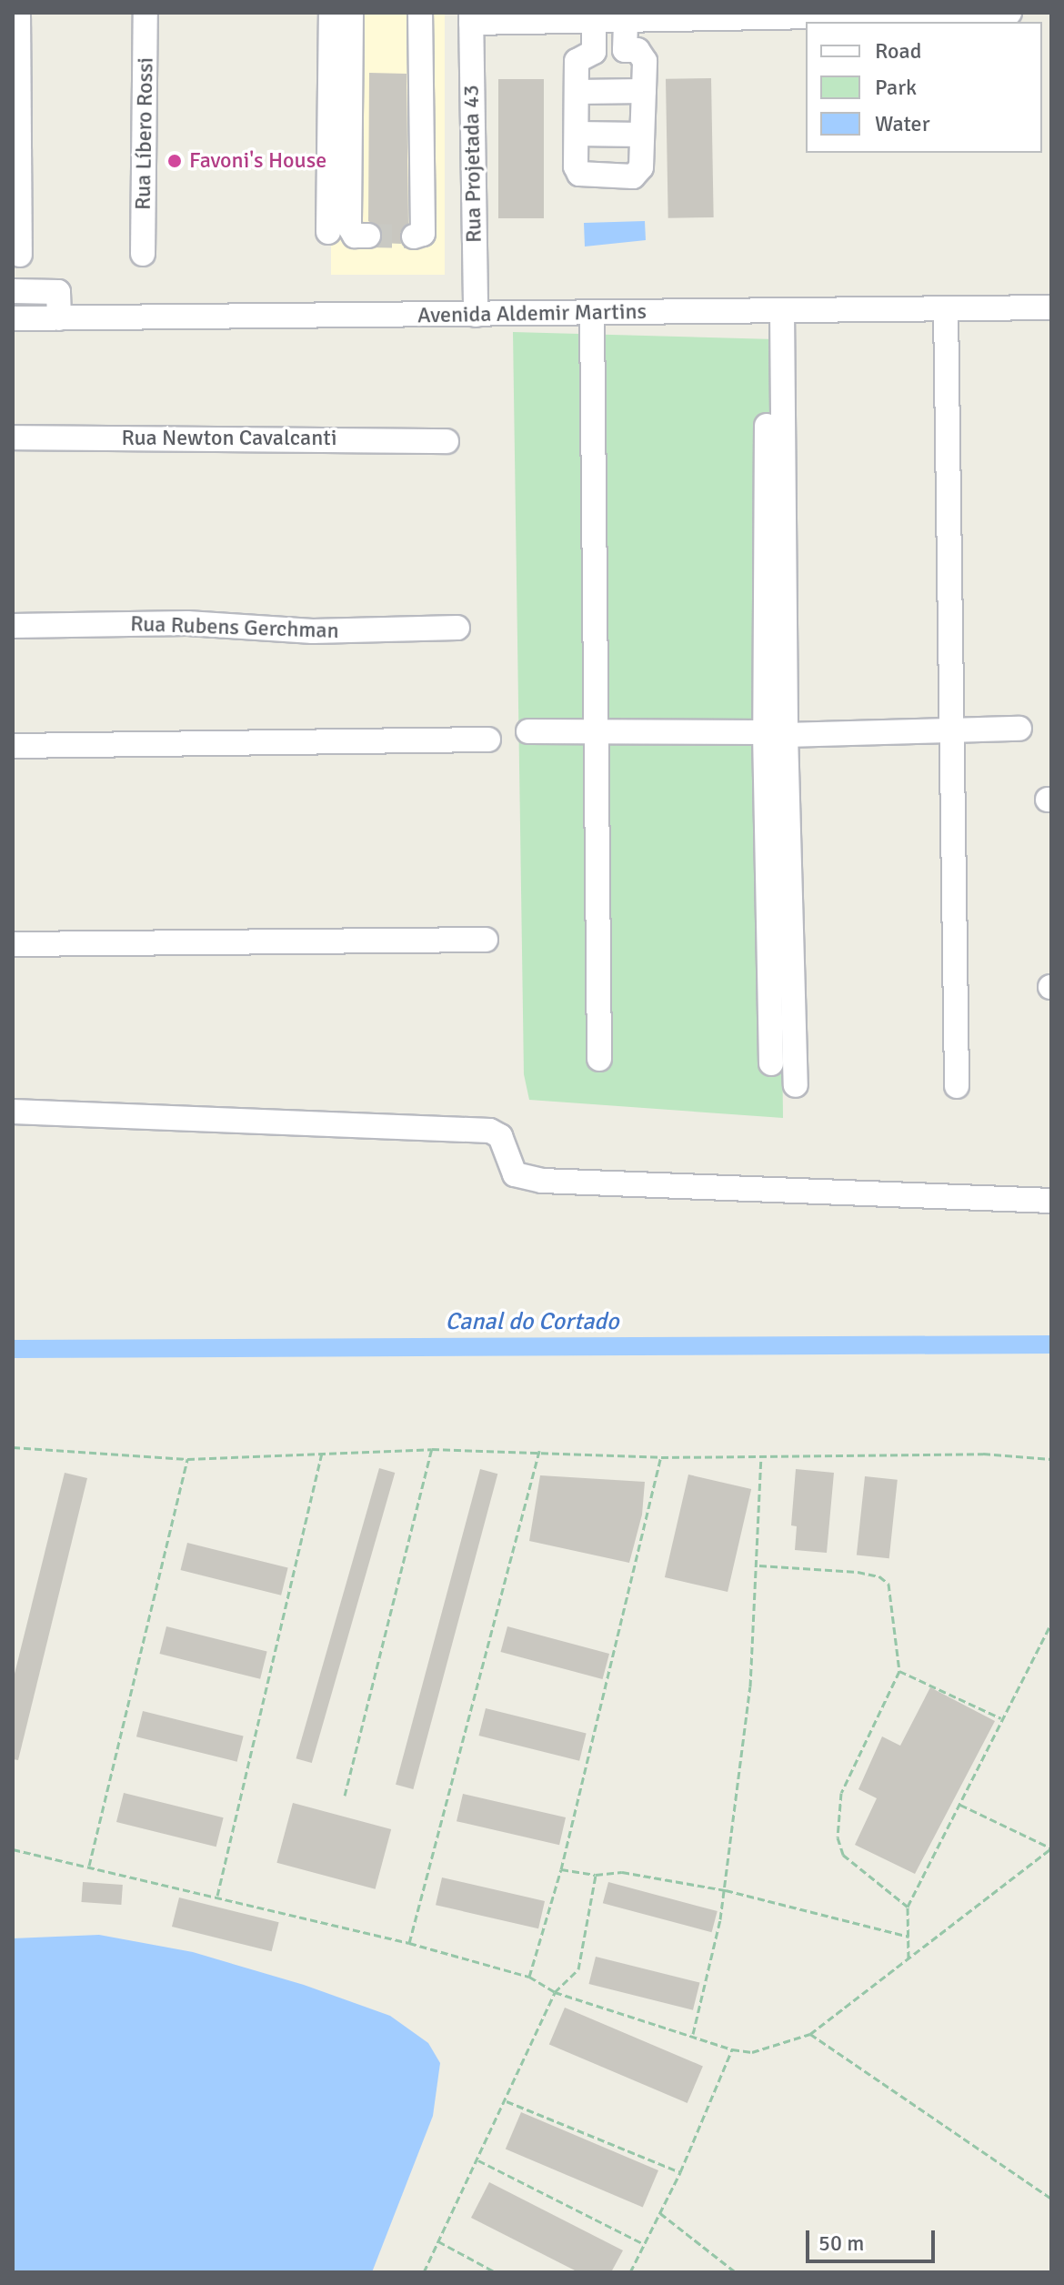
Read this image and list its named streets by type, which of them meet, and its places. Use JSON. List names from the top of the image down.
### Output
{
  "streets": {
    "street": [
      "Rua Líbero Rossi",
      "Rua Projetada 43",
      "Avenida Aldemir Martins",
      "Rua Newton Cavalcanti",
      "Rua Rubens Gerchman"
    ]
  },
  "crossings": [
    ["Rua Projetada 43", "Avenida Aldemir Martins"]
  ],
  "water": ["Canal do Cortado"],
  "places": ["Favoni's House"],
  "legend": ["Road", "Park", "Water"],
  "scale_bar": "50 m"
}
